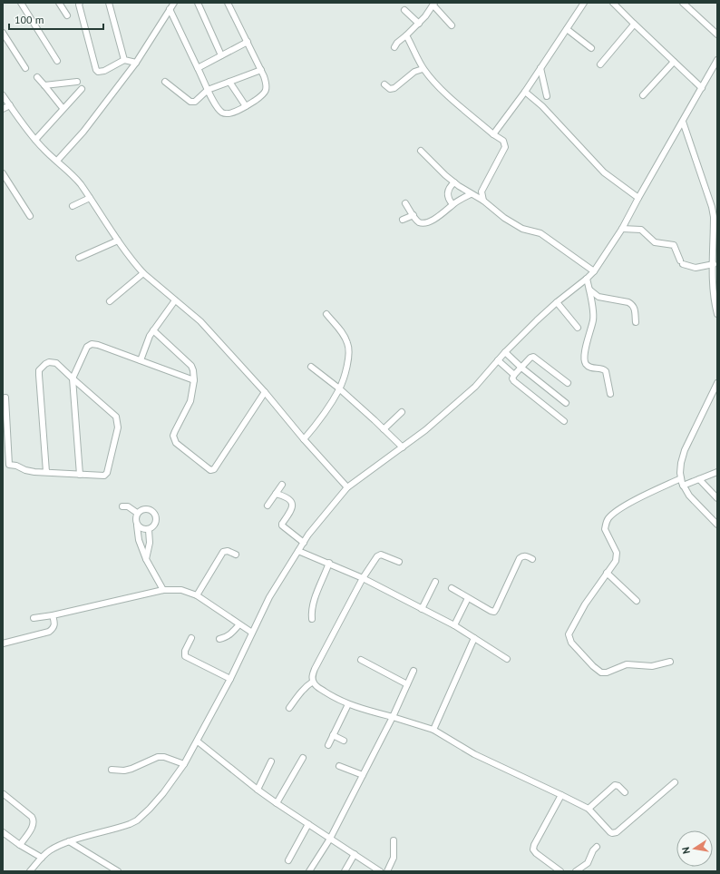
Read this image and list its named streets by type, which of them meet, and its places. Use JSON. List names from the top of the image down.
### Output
{
  "scale_bar": "100 m",
  "north": "left"
}
